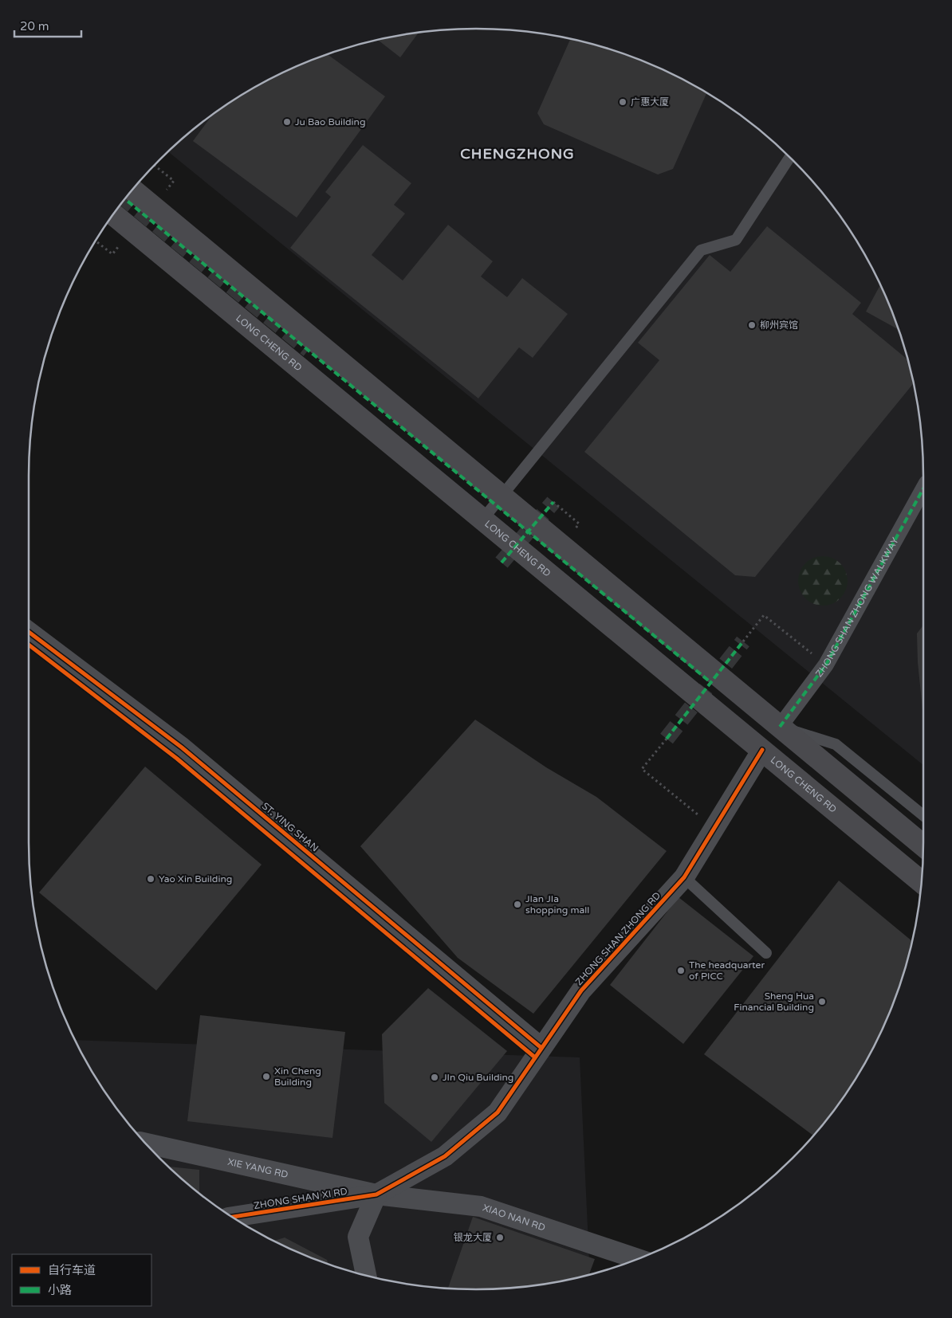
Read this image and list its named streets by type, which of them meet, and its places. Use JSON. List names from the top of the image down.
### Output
{
  "streets": {
    "main road": ["LONG CHENG RD"],
    "street": [
      "ZHONG SHAN ZHONG WALKWAY",
      "ST. YING SHAN",
      "ZHONG SHAN ZHONG RD",
      "XIE YANG RD",
      "ZHONG SHAN XI RD",
      "XIAO NAN RD"
    ]
  },
  "crossings": [
    ["LONG CHENG RD", "ZHONG SHAN ZHONG RD"],
    ["ST. YING SHAN", "ZHONG SHAN ZHONG RD"],
    ["ZHONG SHAN ZHONG RD", "XIE YANG RD"],
    ["ZHONG SHAN ZHONG RD", "ZHONG SHAN XI RD"],
    ["ZHONG SHAN ZHONG RD", "XIAO NAN RD"],
    ["XIE YANG RD", "ZHONG SHAN XI RD"],
    ["XIE YANG RD", "XIAO NAN RD"],
    ["ZHONG SHAN XI RD", "XIAO NAN RD"]
  ],
  "districts": ["CHENGZHONG"],
  "places": [
    "广惠大厦",
    "Ju Bao Building",
    "柳州宾馆",
    "Yao Xin Building",
    "JIan JIa shopping mall",
    "The headquarter of PICC",
    "Sheng Hua Financial Building",
    "Xin Cheng Building",
    "JIn Qiu Building",
    "银龙大厦"
  ],
  "legend": ["自行车道", "小路"],
  "scale_bar": "20 m"
}
